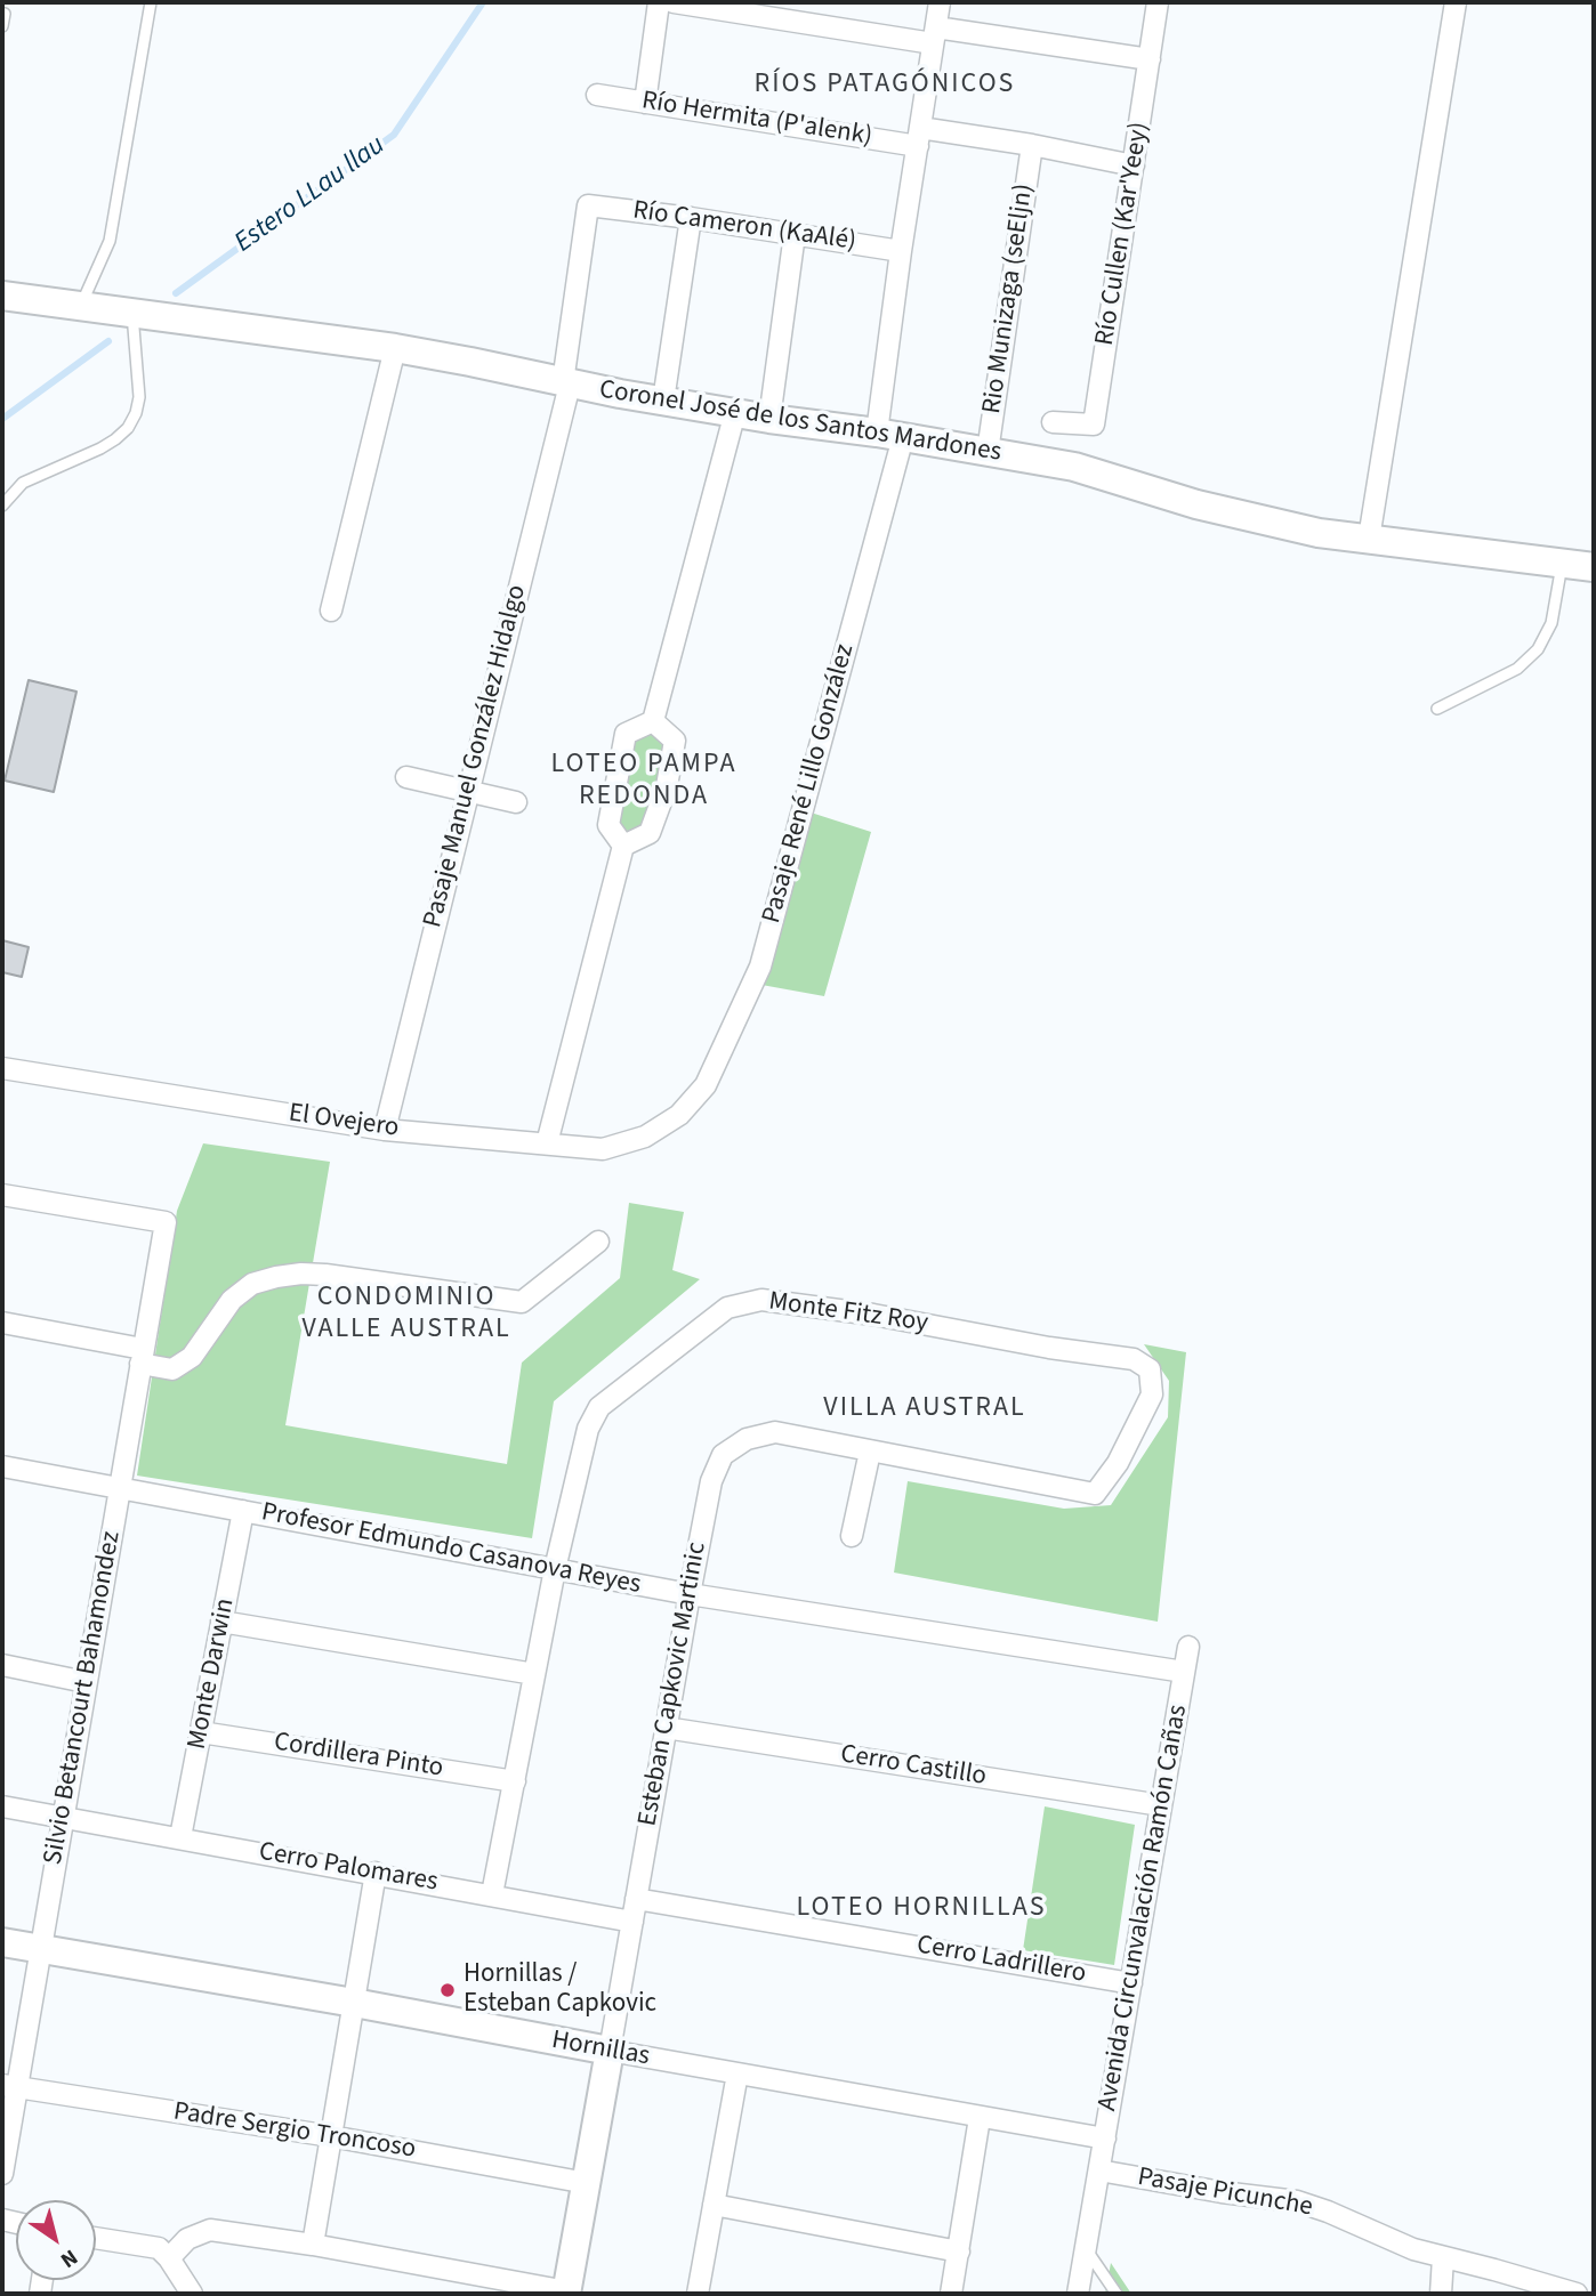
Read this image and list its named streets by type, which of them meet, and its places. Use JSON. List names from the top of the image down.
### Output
{
  "streets": {
    "street": [
      "Río Hermita (P'alenk)",
      "Río Cameron (KaAlé)",
      "Río Cullen (Kar'Yeey)",
      "Rio Munizaga (seEljn)",
      "Coronel José de los Santos Mardones",
      "Pasaje Manuel González Hidalgo",
      "Pasaje René Lillo González",
      "El Ovejero",
      "Monte Fitz Roy",
      "Profesor Edmundo Casanova Reyes",
      "Monte Darwin",
      "Esteban Capkovic Martinic",
      "Silvio Betancourt Bahamondez",
      "Cordillera Pinto",
      "Cerro Castillo",
      "Cerro Palomares",
      "Avenida Circunvalación Ramón Cañas",
      "Cerro Ladrillero",
      "Hornillas",
      "Padre Sergio Troncoso",
      "Pasaje Picunche"
    ]
  },
  "crossings": [
    ["Río Hermita (P'alenk)", "Río Cullen (Kar'Yeey)"],
    ["Río Hermita (P'alenk)", "Rio Munizaga (seEljn)"],
    ["Río Hermita (P'alenk)", "Pasaje René Lillo González"],
    ["Río Cameron (KaAlé)", "Pasaje Manuel González Hidalgo"],
    ["Río Cameron (KaAlé)", "Pasaje René Lillo González"],
    ["Rio Munizaga (seEljn)", "Coronel José de los Santos Mardones"],
    ["Coronel José de los Santos Mardones", "Pasaje Manuel González Hidalgo"],
    ["Coronel José de los Santos Mardones", "Pasaje René Lillo González"],
    ["Pasaje Manuel González Hidalgo", "El Ovejero"],
    ["Pasaje René Lillo González", "El Ovejero"],
    ["Monte Fitz Roy", "Profesor Edmundo Casanova Reyes"],
    ["Monte Fitz Roy", "Esteban Capkovic Martinic"],
    ["Monte Fitz Roy", "Cordillera Pinto"],
    ["Monte Fitz Roy", "Cerro Palomares"],
    ["Profesor Edmundo Casanova Reyes", "Monte Darwin"],
    ["Profesor Edmundo Casanova Reyes", "Esteban Capkovic Martinic"],
    ["Profesor Edmundo Casanova Reyes", "Silvio Betancourt Bahamondez"],
    ["Profesor Edmundo Casanova Reyes", "Avenida Circunvalación Ramón Cañas"],
    ["Monte Darwin", "Cordillera Pinto"],
    ["Monte Darwin", "Cerro Palomares"],
    ["Esteban Capkovic Martinic", "Cerro Castillo"],
    ["Esteban Capkovic Martinic", "Cerro Palomares"],
    ["Esteban Capkovic Martinic", "Cerro Ladrillero"],
    ["Esteban Capkovic Martinic", "Hornillas"],
    ["Esteban Capkovic Martinic", "Padre Sergio Troncoso"],
    ["Silvio Betancourt Bahamondez", "Cerro Palomares"],
    ["Silvio Betancourt Bahamondez", "Hornillas"],
    ["Silvio Betancourt Bahamondez", "Padre Sergio Troncoso"],
    ["Cerro Castillo", "Avenida Circunvalación Ramón Cañas"],
    ["Avenida Circunvalación Ramón Cañas", "Cerro Ladrillero"],
    ["Avenida Circunvalación Ramón Cañas", "Hornillas"],
    ["Avenida Circunvalación Ramón Cañas", "Pasaje Picunche"]
  ],
  "districts": [
    "RÍOS PATAGÓNICOS",
    "LOTEO PAMPA REDONDA",
    "CONDOMINIO VALLE AUSTRAL",
    "VILLA AUSTRAL",
    "LOTEO HORNILLAS"
  ],
  "water": ["Estero LLau llau"],
  "places": ["Hornillas / Esteban Capkovic"],
  "north": "bottom right"
}
